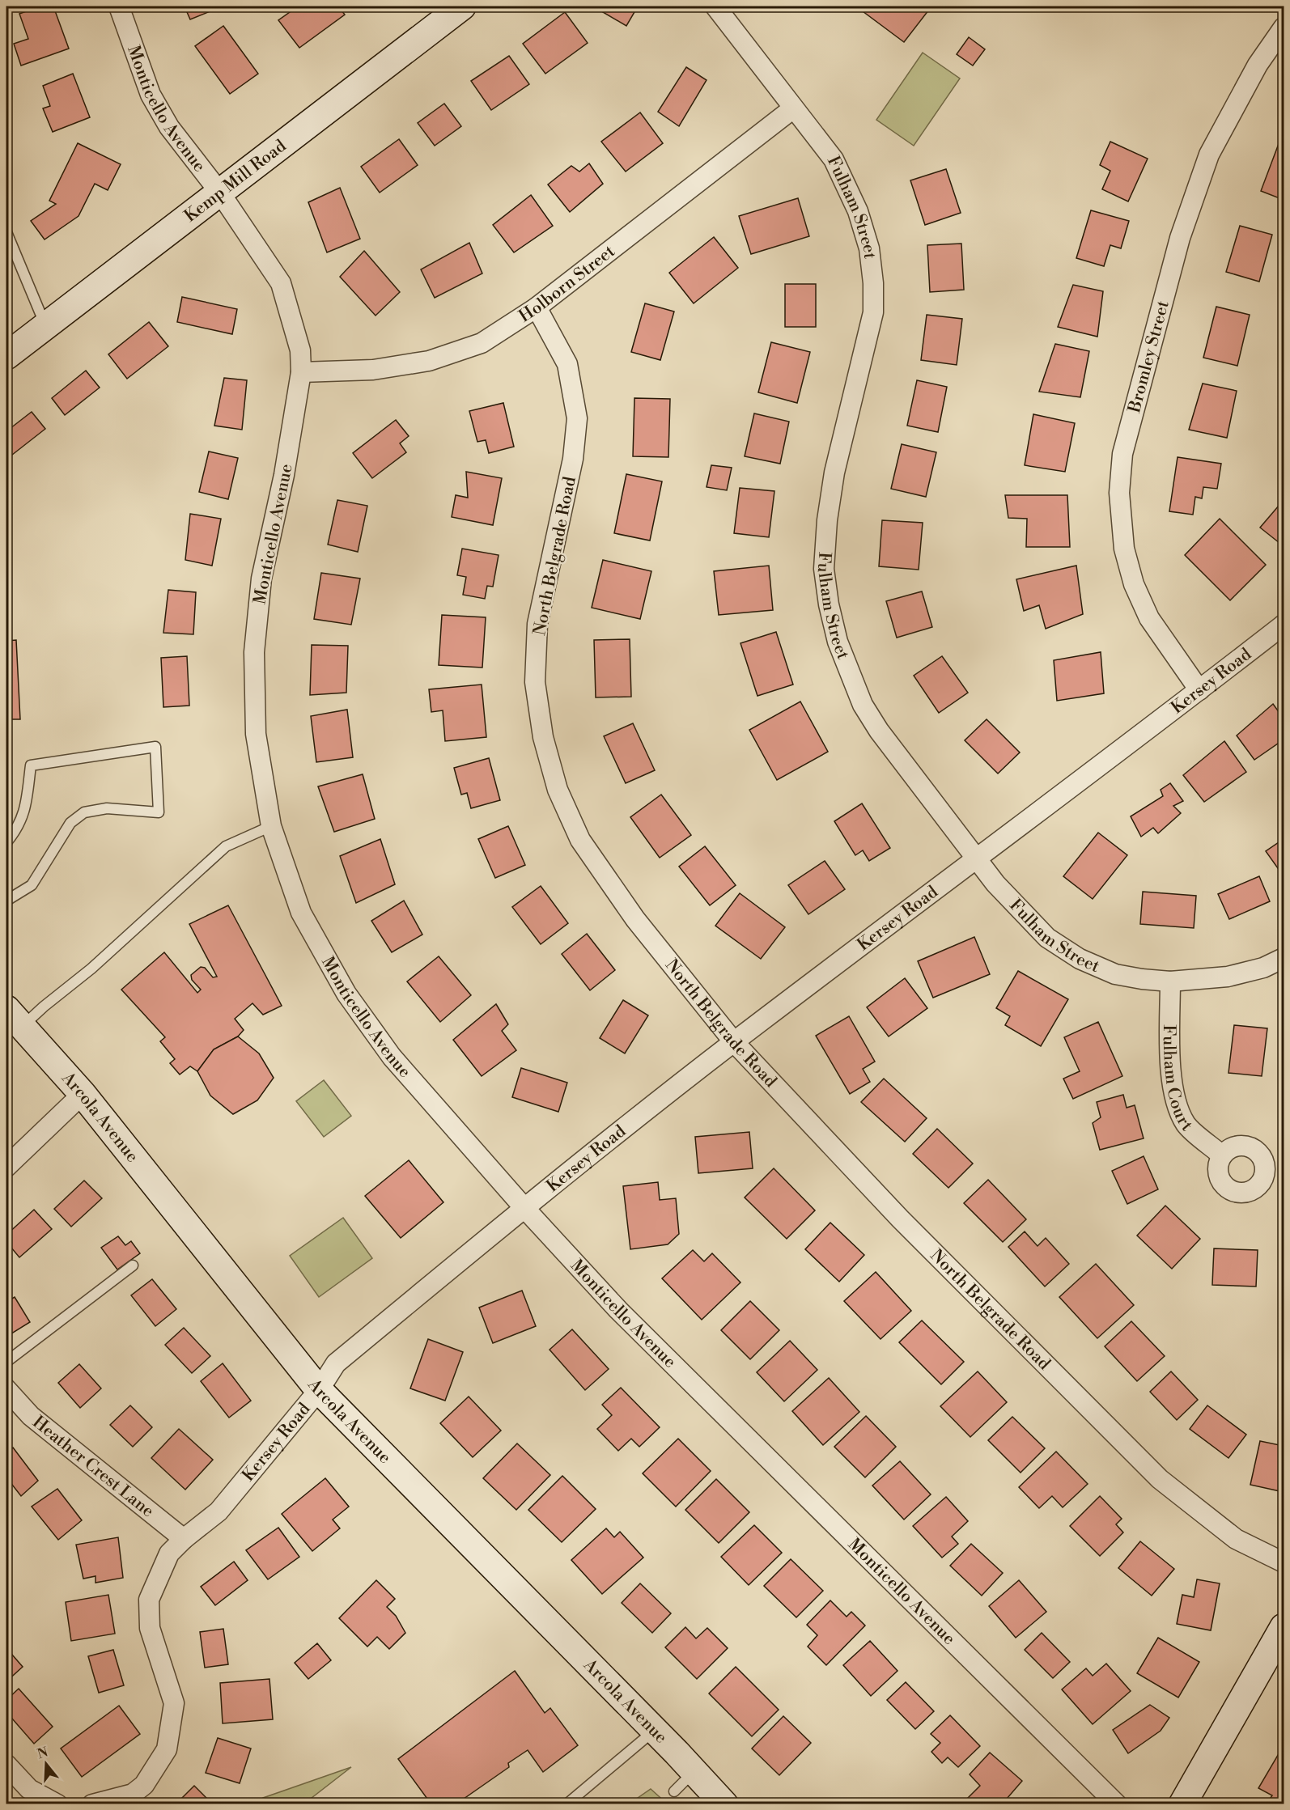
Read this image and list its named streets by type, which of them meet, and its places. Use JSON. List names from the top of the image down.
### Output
{
  "streets": {
    "street": [
      "Monticello Avenue",
      "Kemp Mill Road",
      "Fulham Street",
      "Holborn Street",
      "Bromley Street",
      "North Belgrade Road",
      "Kersey Road",
      "Fulham Court",
      "Arcola Avenue",
      "Heather Crest Lane"
    ]
  },
  "crossings": [
    ["Monticello Avenue", "Kemp Mill Road"],
    ["Monticello Avenue", "Holborn Street"],
    ["Monticello Avenue", "Kersey Road"],
    ["Fulham Street", "Holborn Street"],
    ["Fulham Street", "Kersey Road"],
    ["Fulham Street", "Fulham Court"],
    ["Holborn Street", "North Belgrade Road"],
    ["Bromley Street", "Kersey Road"],
    ["North Belgrade Road", "Kersey Road"],
    ["Kersey Road", "Arcola Avenue"],
    ["Kersey Road", "Heather Crest Lane"]
  ],
  "north": "top"
}
